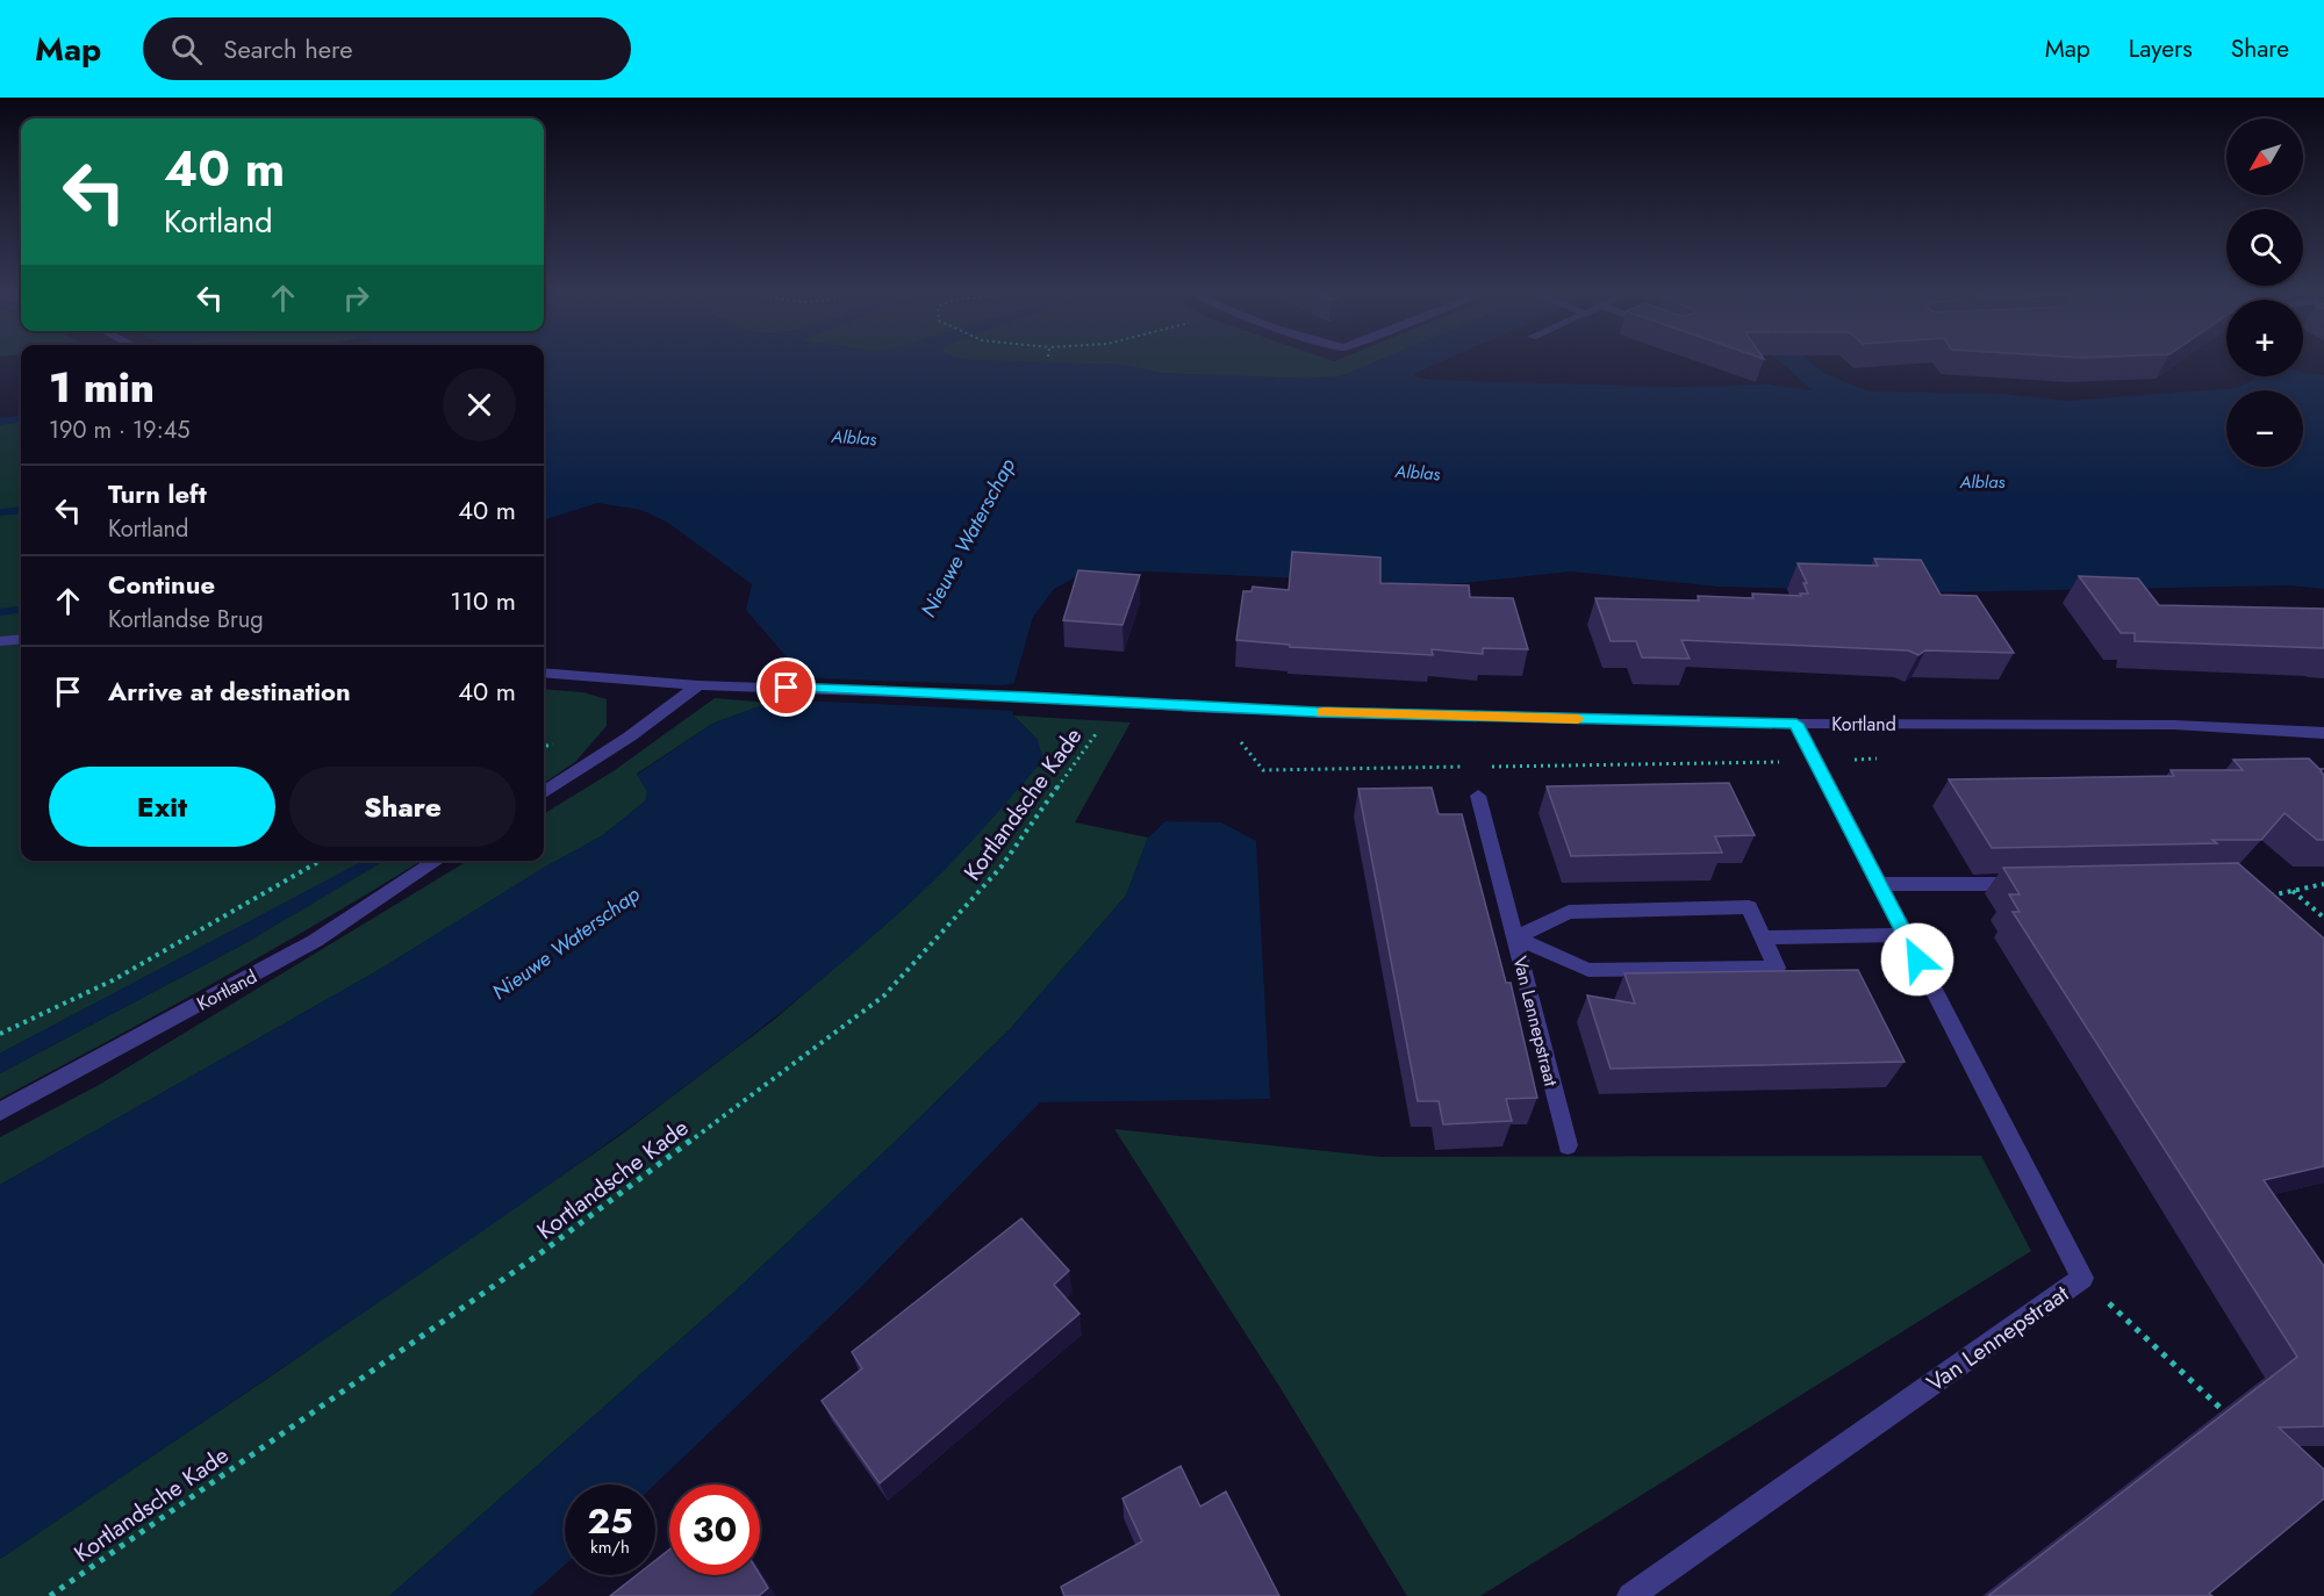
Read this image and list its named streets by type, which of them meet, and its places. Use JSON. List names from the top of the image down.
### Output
{
  "streets": {
    "street": ["Kortland", "Van Lennepstraat"],
    "path": ["Kortlandsche Kade"]
  },
  "crossings": [
    ["Kortland", "Kortlandsche Kade"],
    ["Kortland", "Van Lennepstraat"]
  ],
  "water": ["Alblas", "Nieuwe Waterschap"],
  "north": "bottom left",
  "page": {
    "header": "Map",
    "search": "Search here",
    "nav": ["Map", "Layers", "Share"],
    "map_buttons": ["+", "−"],
    "turn": ["40 m", "Kortland"],
    "heading": ["1 min", "190 m · 19:45"],
    "list": [
      {
        "name": "Turn left",
        "note": "Kortland",
        "value": "40 m"
      },
      {
        "name": "Continue",
        "note": "Kortlandse Brug",
        "value": "110 m"
      },
      {
        "name": "Arrive at destination",
        "value": "40 m"
      }
    ],
    "buttons": ["Exit", "Share"],
    "speed": "25 km/h",
    "limit": "30"
  }
}
